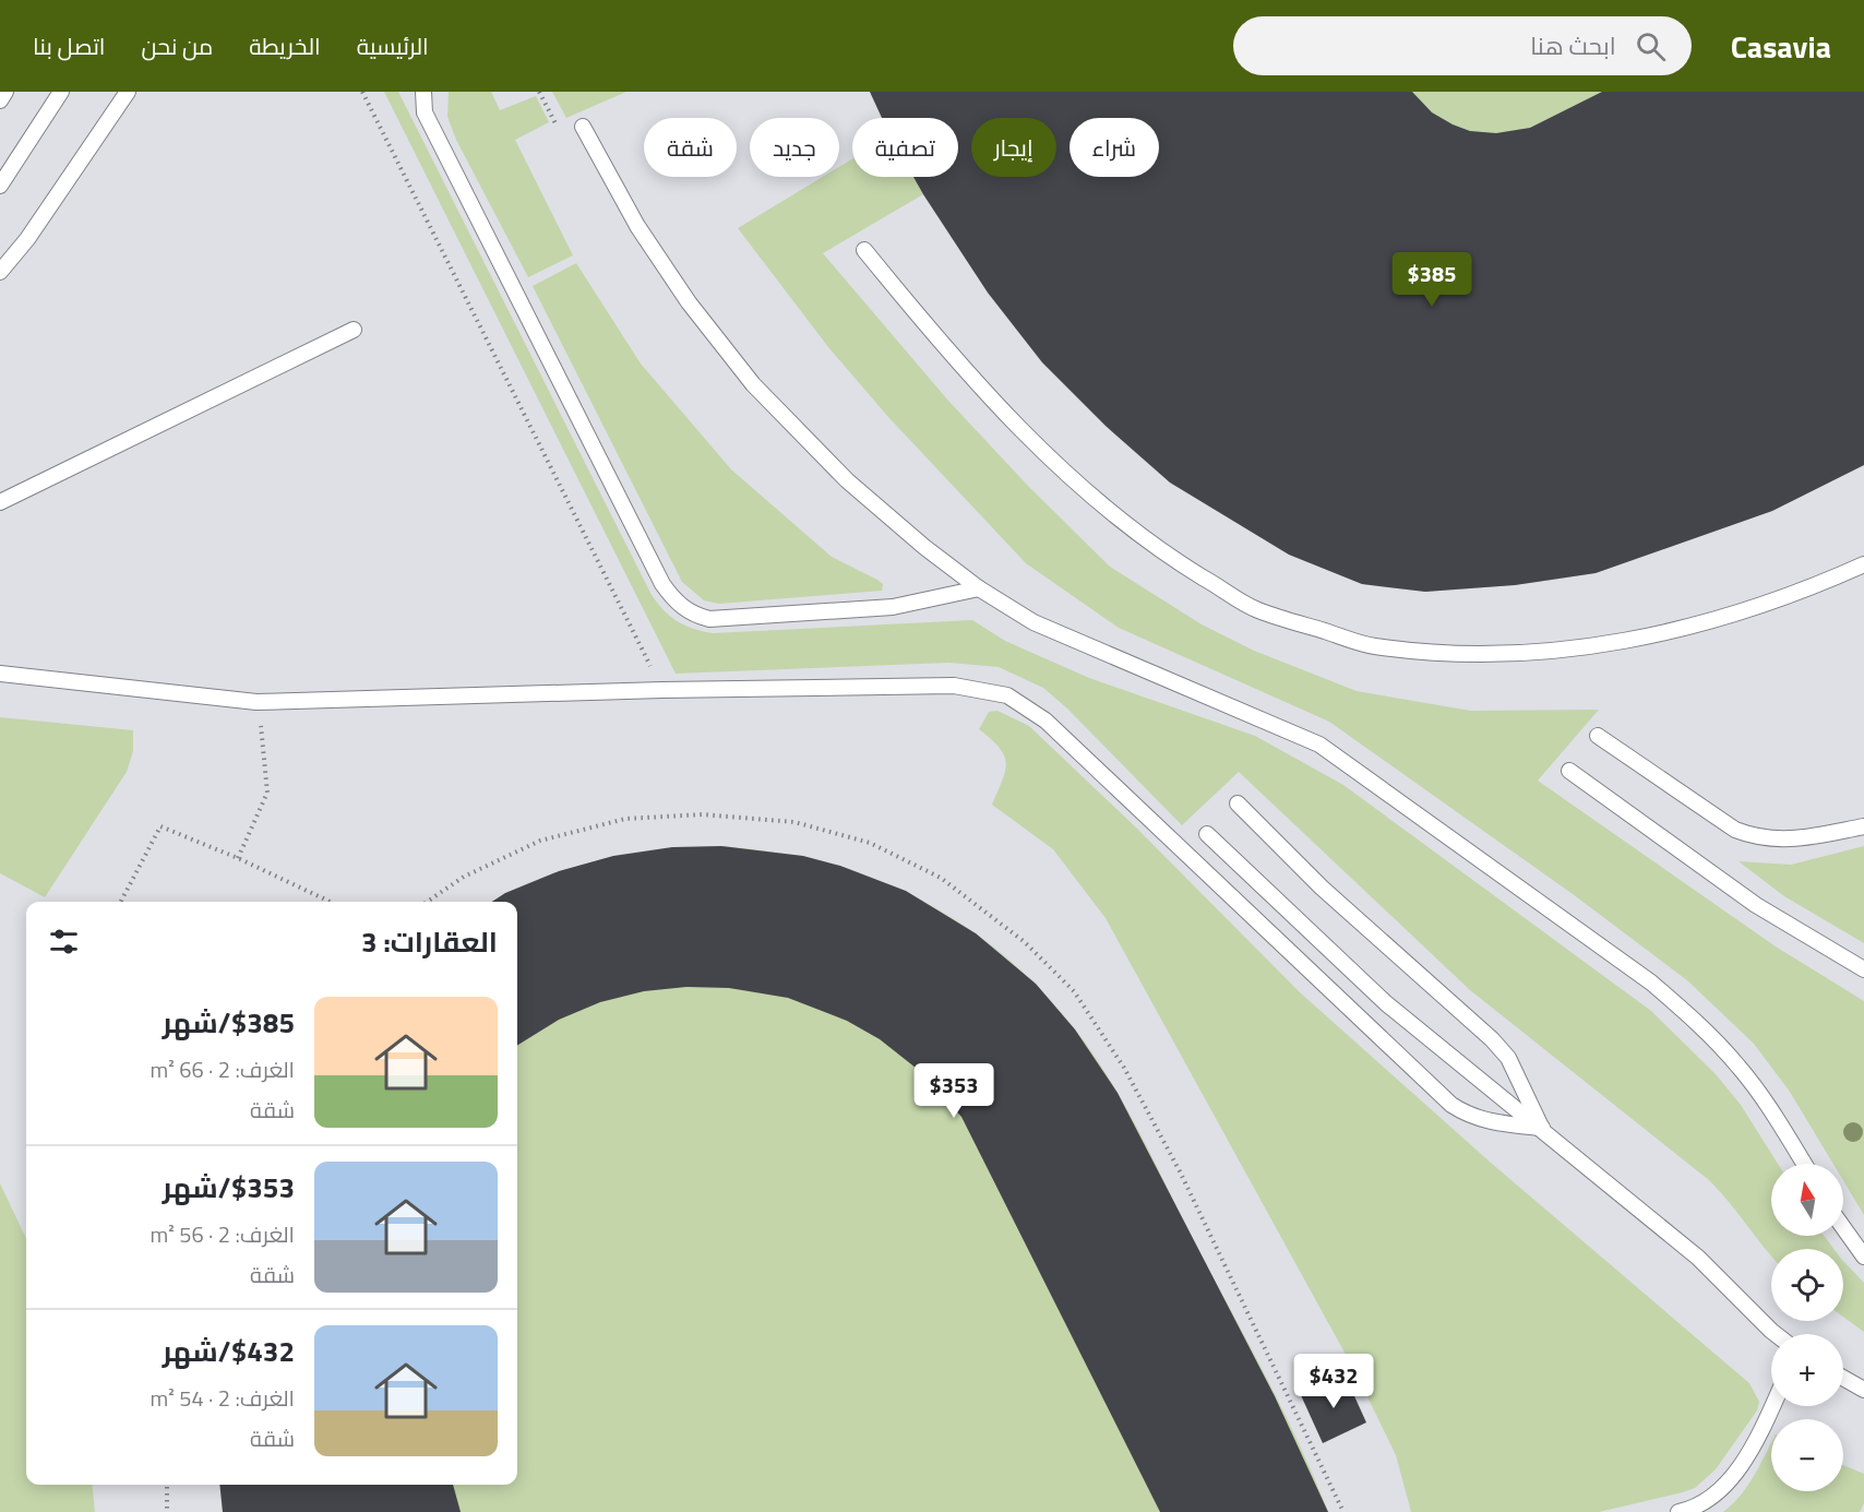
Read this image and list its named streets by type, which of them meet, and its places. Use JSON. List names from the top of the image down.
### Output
{
  "north": "top",
  "page": {
    "header": "Casavia",
    "search": "ابحث هنا",
    "nav": [
      "الرئيسية",
      "الخريطة",
      "من نحن",
      "اتصل بنا"
    ],
    "chip": [
      "شراء",
      "إيجار",
      "تصفية",
      "جديد",
      "شقة"
    ],
    "price": ["$385", "$353", "$432"],
    "heading": "العقارات: 3",
    "list": [
      {
        "name": "$385/شهر",
        "note": "الغرف: 2 · 66 m² · شقة"
      },
      {
        "name": "$353/شهر",
        "note": "الغرف: 2 · 56 m² · شقة"
      },
      {
        "name": "$432/شهر",
        "note": "الغرف: 2 · 54 m² · شقة"
      }
    ],
    "map_buttons": ["+", "−"]
  }
}
